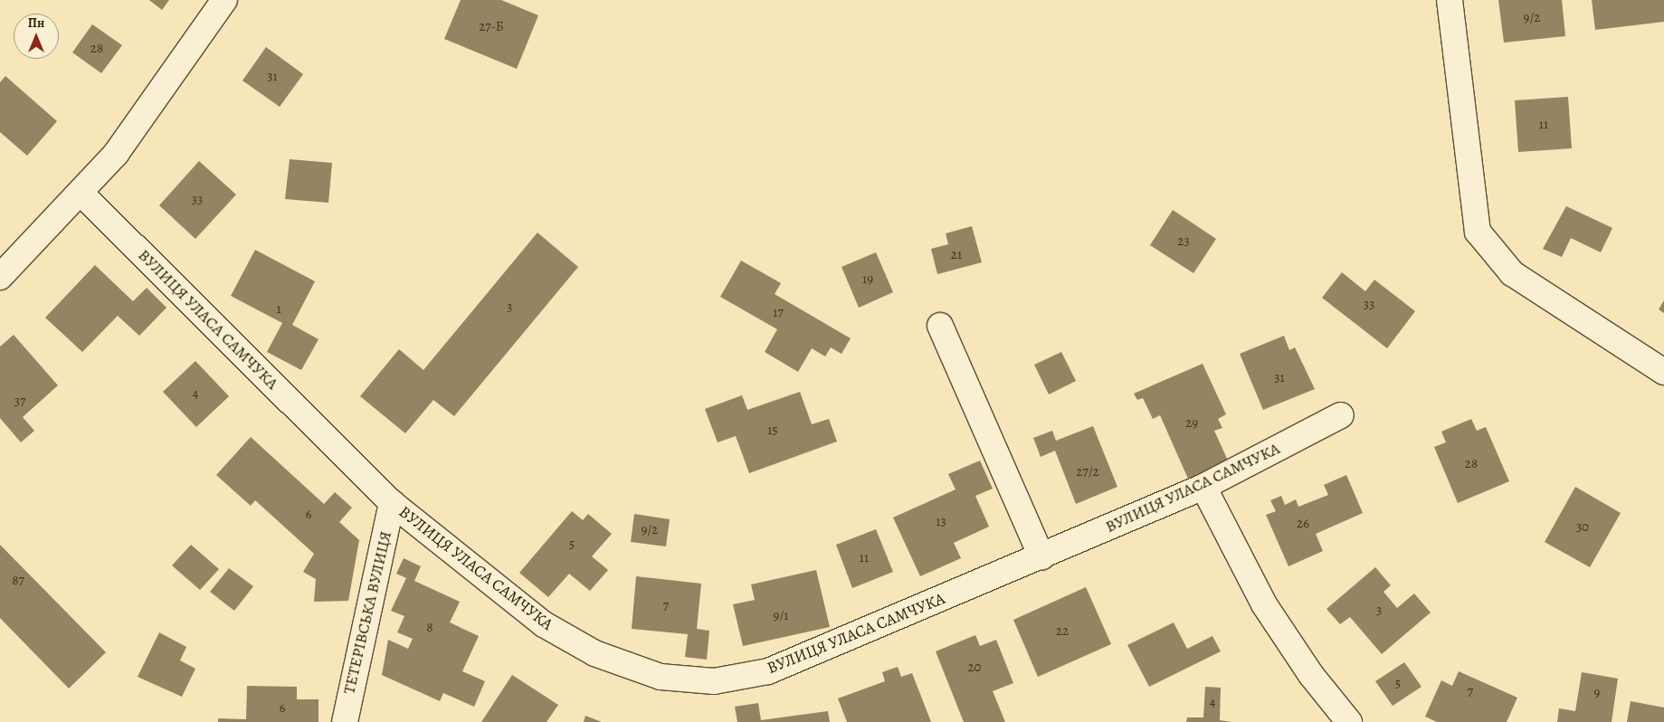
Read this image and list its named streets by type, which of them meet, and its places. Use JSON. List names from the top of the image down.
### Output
{
  "streets": {
    "street": ["ВУЛИЦЯ УЛАСА САМЧУКА", "ТЕТЕРІВСЬКА ВУЛИЦЯ"]
  },
  "crossings": [
    ["ВУЛИЦЯ УЛАСА САМЧУКА", "ТЕТЕРІВСЬКА ВУЛИЦЯ"]
  ],
  "house_numbers": [
    "9/2",
    "27-Б",
    "28",
    "31",
    "11",
    "33",
    "23",
    "21",
    "19",
    "33",
    "3",
    "1",
    "17",
    "31",
    "4",
    "37",
    "29",
    "15",
    "28",
    "27/2",
    "6",
    "13",
    "26",
    "30",
    "9/2",
    "5",
    "11",
    "87",
    "7",
    "3",
    "9/1",
    "8",
    "22",
    "20",
    "5",
    "7",
    "9",
    "4",
    "6"
  ],
  "north": "top"
}
